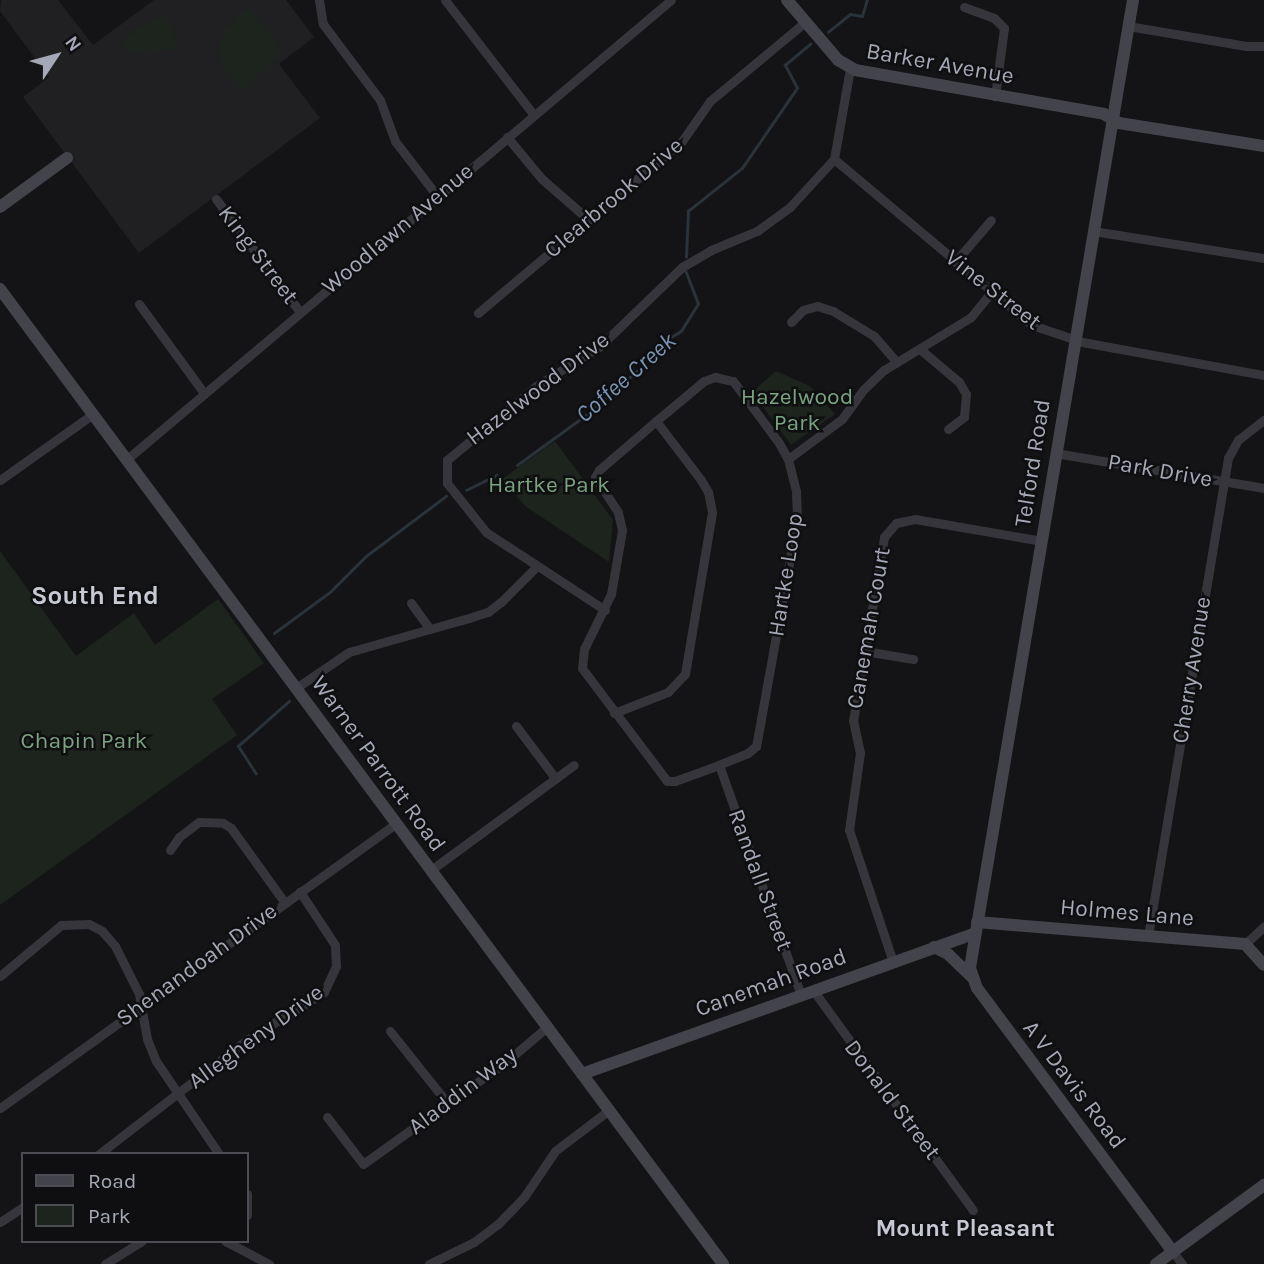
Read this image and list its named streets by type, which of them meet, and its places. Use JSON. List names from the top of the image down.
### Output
{
  "streets": {
    "street": [
      "Barker Avenue",
      "Clearbrook Drive",
      "Woodlawn Avenue",
      "King Street",
      "Vine Street",
      "Hazelwood Drive",
      "Telford Road",
      "Park Drive",
      "Hartke Loop",
      "Canemah Court",
      "Cherry Avenue",
      "Warner Parrott Road",
      "Randall Street",
      "Holmes Lane",
      "Shenandoah Drive",
      "Canemah Road",
      "Allegheny Drive",
      "A V Davis Road",
      "Aladdin Way",
      "Donald Street"
    ]
  },
  "crossings": [
    ["Barker Avenue", "Clearbrook Drive"],
    ["Barker Avenue", "Telford Road"],
    ["Woodlawn Avenue", "King Street"],
    ["Woodlawn Avenue", "Warner Parrott Road"],
    ["Vine Street", "Hazelwood Drive"],
    ["Vine Street", "Telford Road"],
    ["Hazelwood Drive", "Hartke Loop"],
    ["Telford Road", "Park Drive"],
    ["Telford Road", "Canemah Court"],
    ["Telford Road", "Holmes Lane"],
    ["Telford Road", "Canemah Road"],
    ["Park Drive", "Cherry Avenue"],
    ["Hartke Loop", "Randall Street"],
    ["Canemah Court", "Canemah Road"],
    ["Cherry Avenue", "Holmes Lane"],
    ["Warner Parrott Road", "Shenandoah Drive"],
    ["Warner Parrott Road", "Canemah Road"],
    ["Warner Parrott Road", "Aladdin Way"],
    ["Randall Street", "Canemah Road"],
    ["Randall Street", "Donald Street"],
    ["Holmes Lane", "Canemah Road"],
    ["Shenandoah Drive", "Allegheny Drive"],
    ["Canemah Road", "A V Davis Road"],
    ["Canemah Road", "Donald Street"]
  ],
  "districts": ["South End", "Mount Pleasant"],
  "water": ["Coffee Creek"],
  "parks": ["Hazelwood Park", "Hartke Park", "Chapin Park"],
  "legend": ["Road", "Park"],
  "north": "top right"
}
